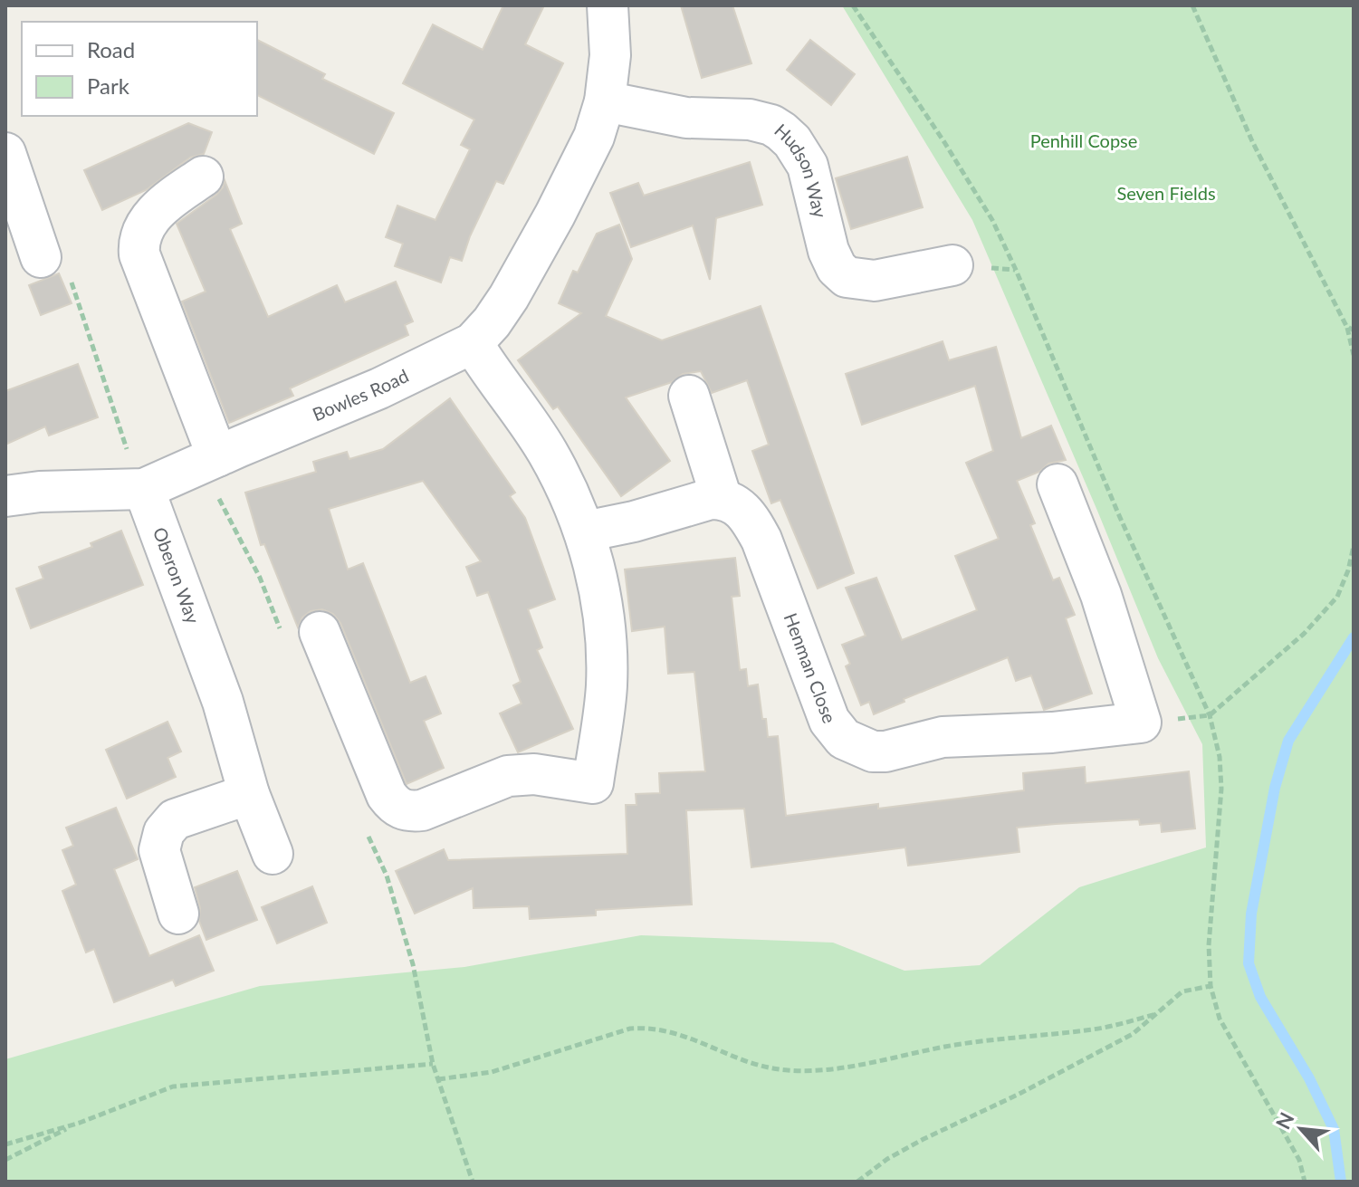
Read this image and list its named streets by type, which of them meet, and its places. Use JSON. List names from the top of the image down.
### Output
{
  "streets": {
    "street": [
      "Hudson Way",
      "Bowles Road",
      "Oberon Way",
      "Henman Close"
    ]
  },
  "crossings": [
    ["Hudson Way", "Bowles Road"],
    ["Bowles Road", "Oberon Way"]
  ],
  "parks": ["Penhill Copse", "Seven Fields"],
  "legend": ["Road", "Park"],
  "north": "top left"
}
